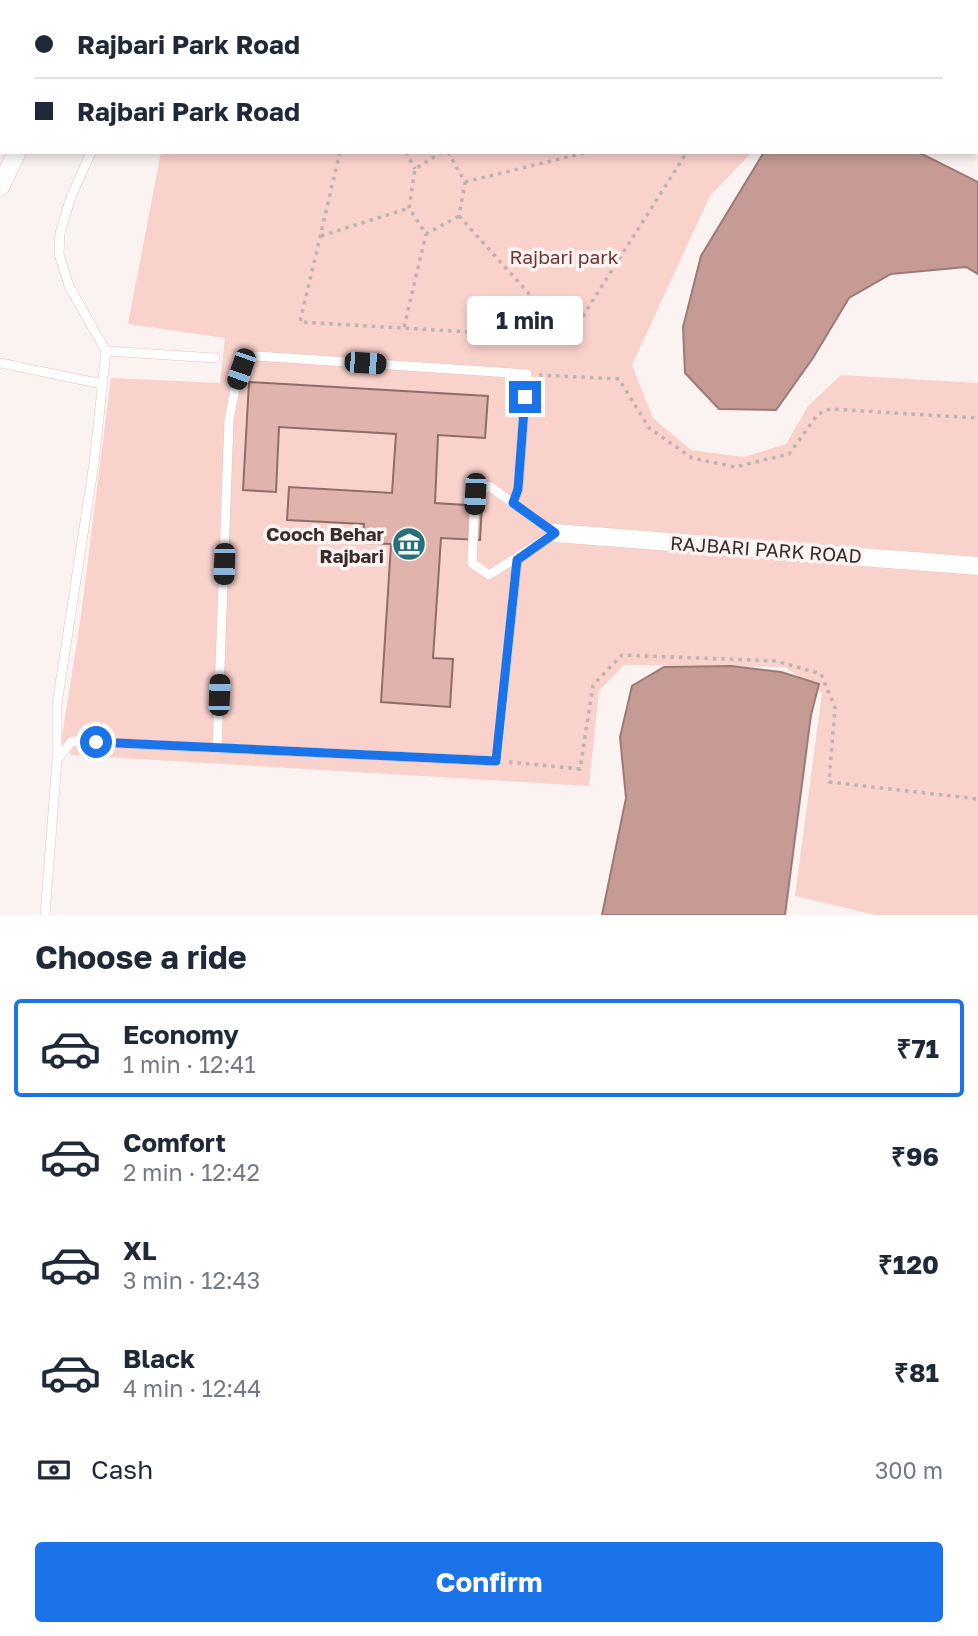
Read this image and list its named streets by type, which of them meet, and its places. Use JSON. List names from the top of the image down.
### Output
{
  "streets": {
    "street": ["RAJBARI PARK ROAD"]
  },
  "parks": ["Rajbari park"],
  "places": {
    "museum": ["Cooch Behar Rajbari"]
  },
  "page": {
    "banner": ["Rajbari Park Road", "Rajbari Park Road"],
    "bubble": "1 min",
    "heading": "Choose a ride",
    "list": [
      {
        "name": "Economy",
        "note": "1 min · 12:41",
        "value": "₹71"
      },
      {
        "name": "Comfort",
        "note": "2 min · 12:42",
        "value": "₹96"
      },
      {
        "name": "XL",
        "note": "3 min · 12:43",
        "value": "₹120"
      },
      {
        "name": "Black",
        "note": "4 min · 12:44",
        "value": "₹81"
      }
    ],
    "pay": ["Cash", "300 m"],
    "buttons": "Confirm"
  }
}
